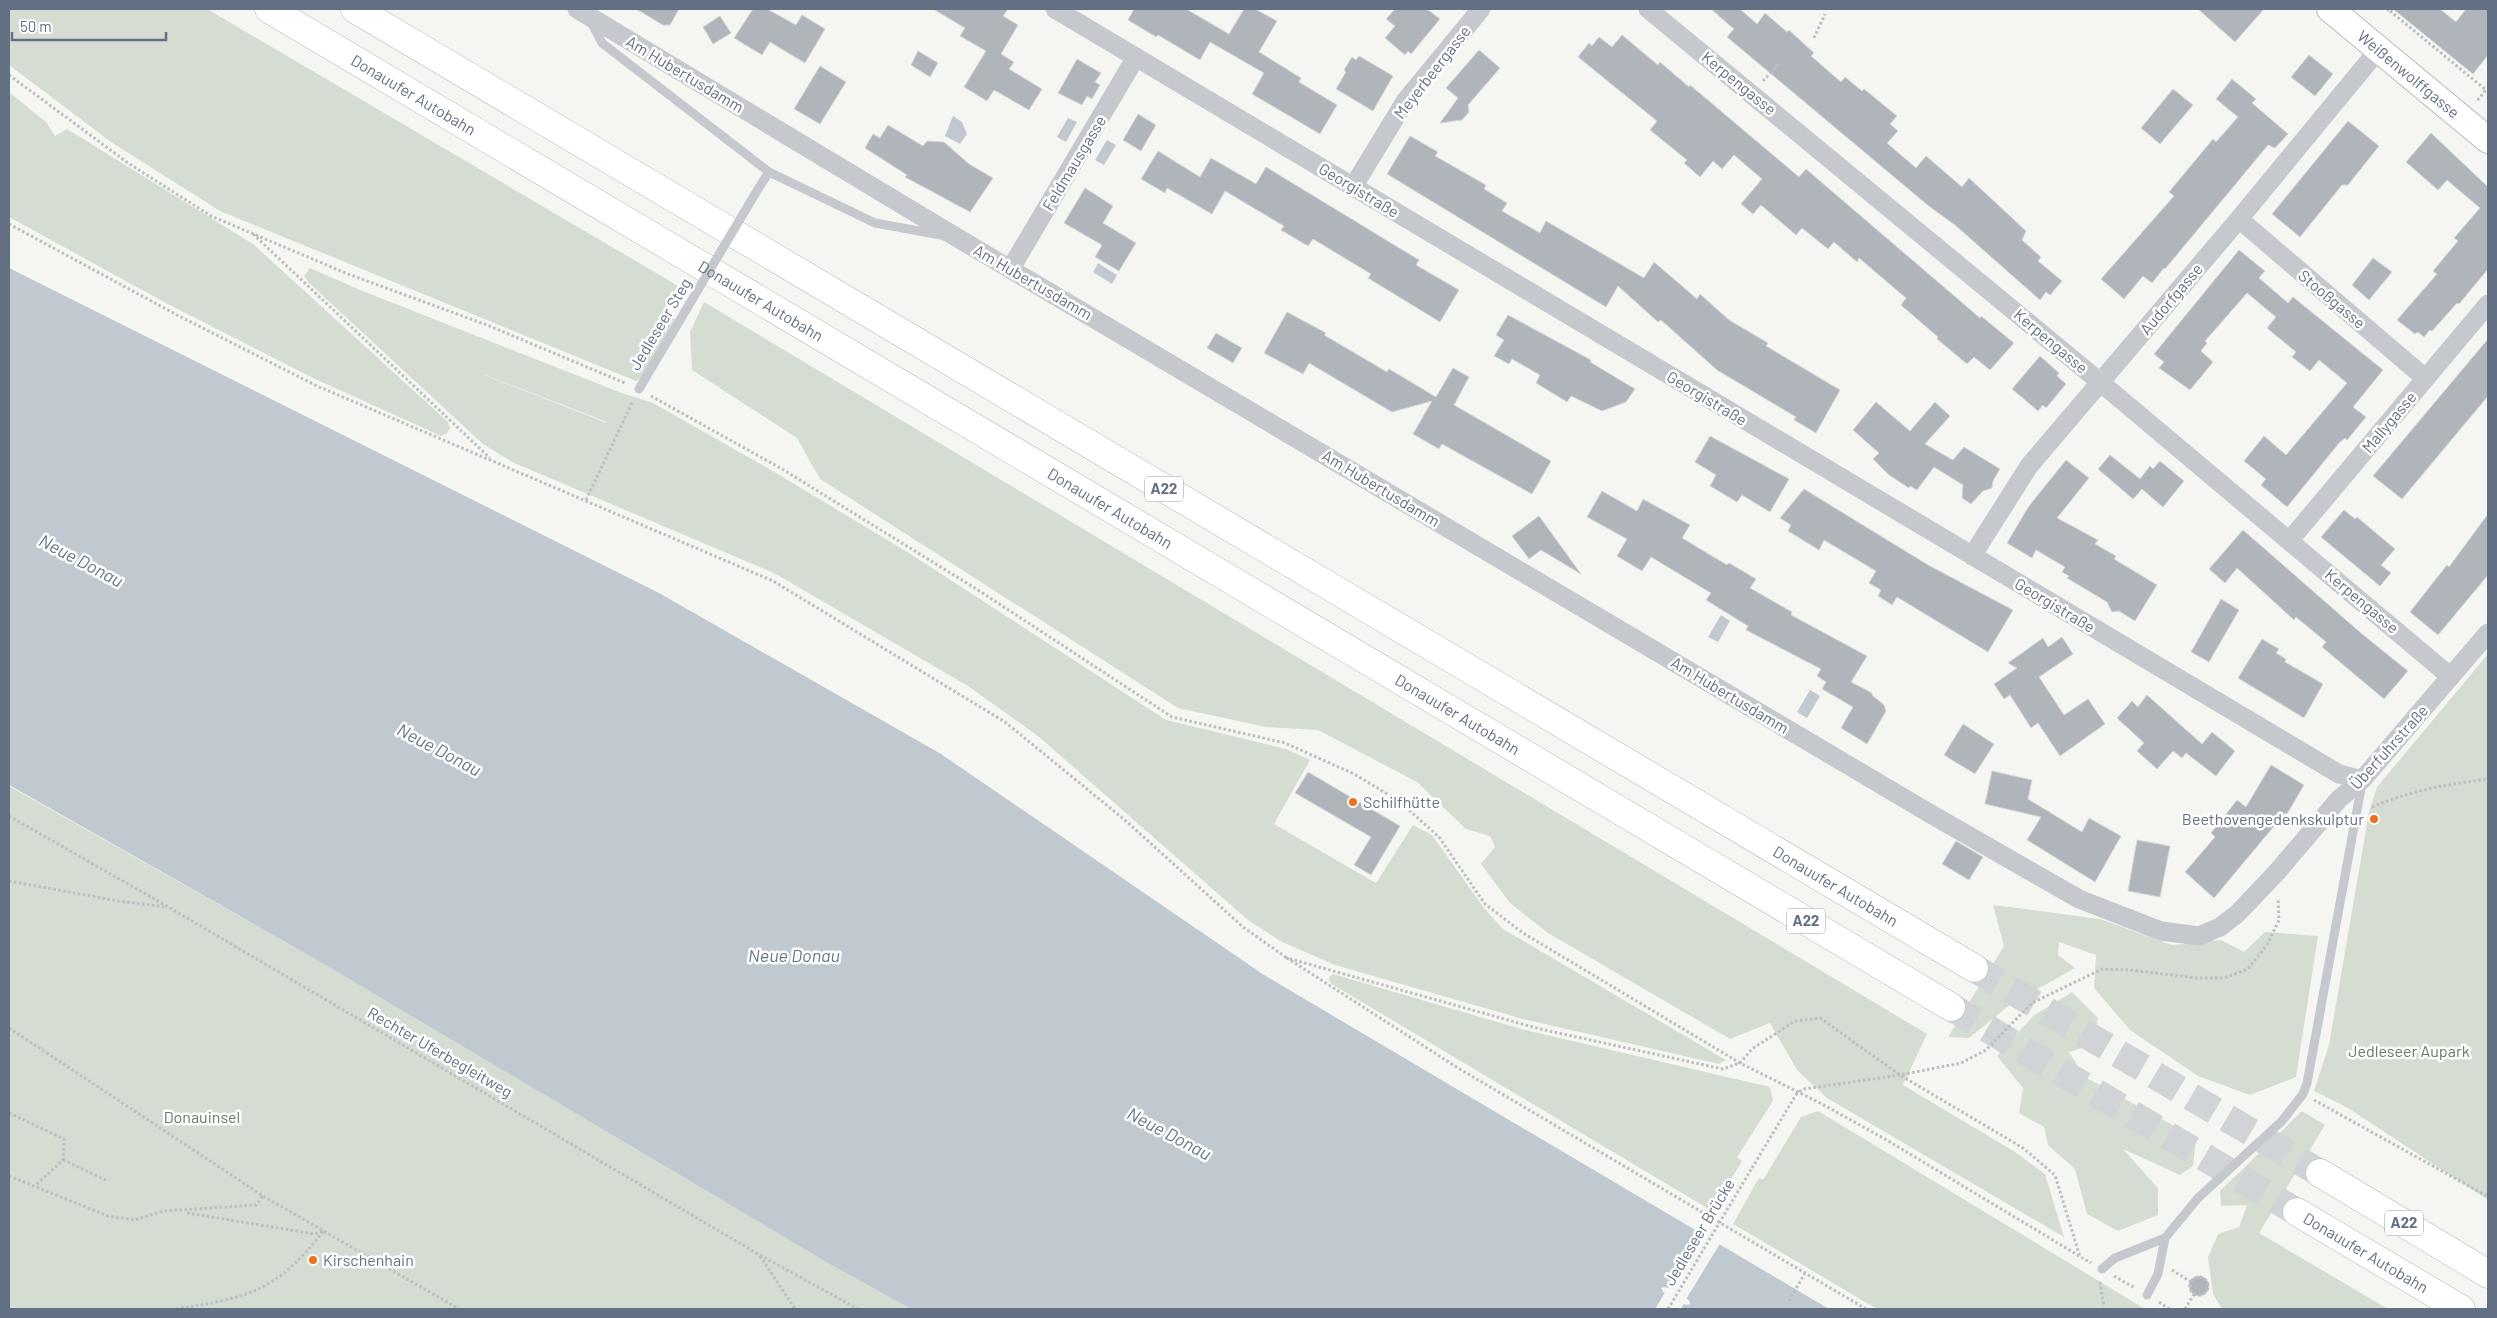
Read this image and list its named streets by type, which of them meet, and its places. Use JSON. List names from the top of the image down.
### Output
{
  "streets": {
    "highway": ["Donauufer Autobahn", "A22"],
    "street": [
      "Meyerbeergasse",
      "Am Hubertusdamm",
      "Weißenwolffgasse",
      "Kerpengasse",
      "Feldmausgasse",
      "Georgistraße",
      "Audorfgasse",
      "Stooßgasse",
      "Mallygasse",
      "Überfuhrstraße"
    ],
    "lane": ["Jedleseer Steg"],
    "path": ["Rechter Uferbegleitweg", "Jedleseer Brücke"]
  },
  "crossings": [
    ["Meyerbeergasse", "Georgistraße"],
    ["Am Hubertusdamm", "Feldmausgasse"],
    ["Am Hubertusdamm", "Überfuhrstraße"],
    ["Weißenwolffgasse", "Audorfgasse"],
    ["Kerpengasse", "Audorfgasse"],
    ["Kerpengasse", "Mallygasse"],
    ["Kerpengasse", "Überfuhrstraße"],
    ["Feldmausgasse", "Georgistraße"],
    ["Georgistraße", "Audorfgasse"],
    ["Georgistraße", "Überfuhrstraße"],
    ["Audorfgasse", "Stooßgasse"],
    ["Stooßgasse", "Mallygasse"]
  ],
  "water": ["Neue Donau"],
  "parks": ["Jedleseer Aupark", "Donauinsel"],
  "places": ["Schilfhütte", "Beethovengedenkskulptur", "Kirschenhain"],
  "scale_bar": "50 m"
}
